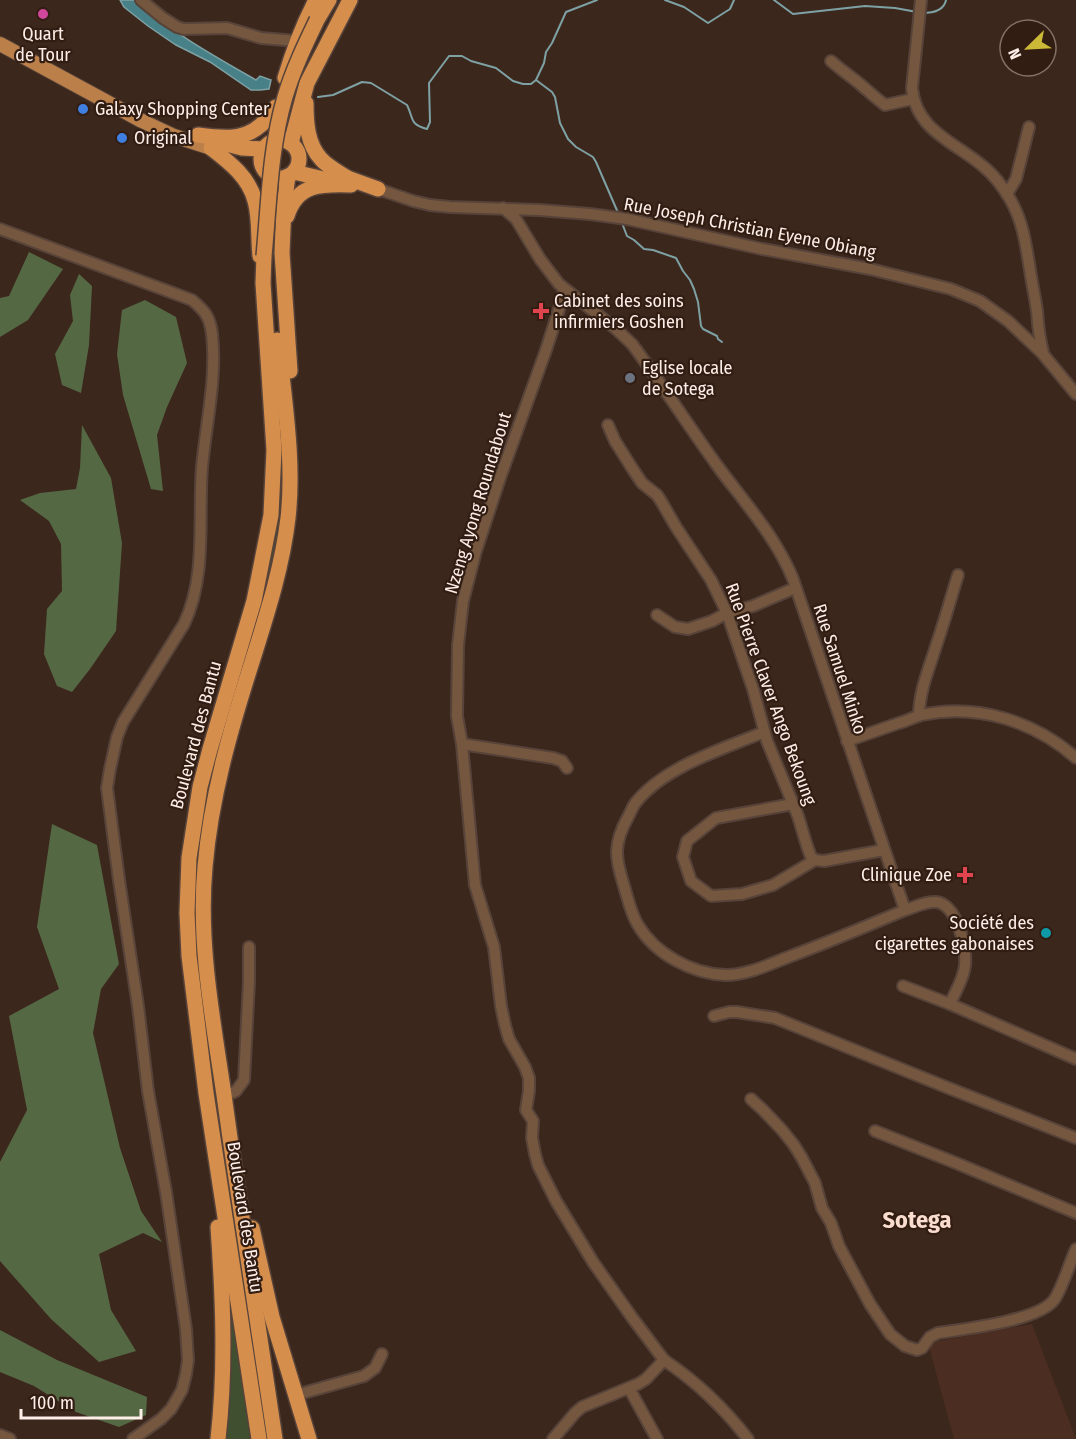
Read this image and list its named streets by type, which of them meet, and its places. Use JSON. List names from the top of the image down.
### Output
{
  "streets": {
    "highway": ["Boulevard des Bantu"],
    "street": [
      "Rue Joseph Christian Eyene Obiang",
      "Nzeng Ayong Roundabout",
      "Rue Samuel Minko",
      "Rue Pierre Claver Ango Bekoung"
    ]
  },
  "crossings": [
    ["Rue Joseph Christian Eyene Obiang", "Rue Samuel Minko"],
    ["Nzeng Ayong Roundabout", "Rue Samuel Minko"]
  ],
  "districts": ["Sotega"],
  "places": {
    "other": [
      "Quart de Tour",
      "Galaxy Shopping Center",
      "Original",
      "Eglise locale de Sotega",
      "Société des cigarettes gabonaises"
    ],
    "health": ["Cabinet des soins infirmiers Goshen", "Clinique Zoe"]
  },
  "scale_bar": "100 m",
  "north": "bottom left"
}
